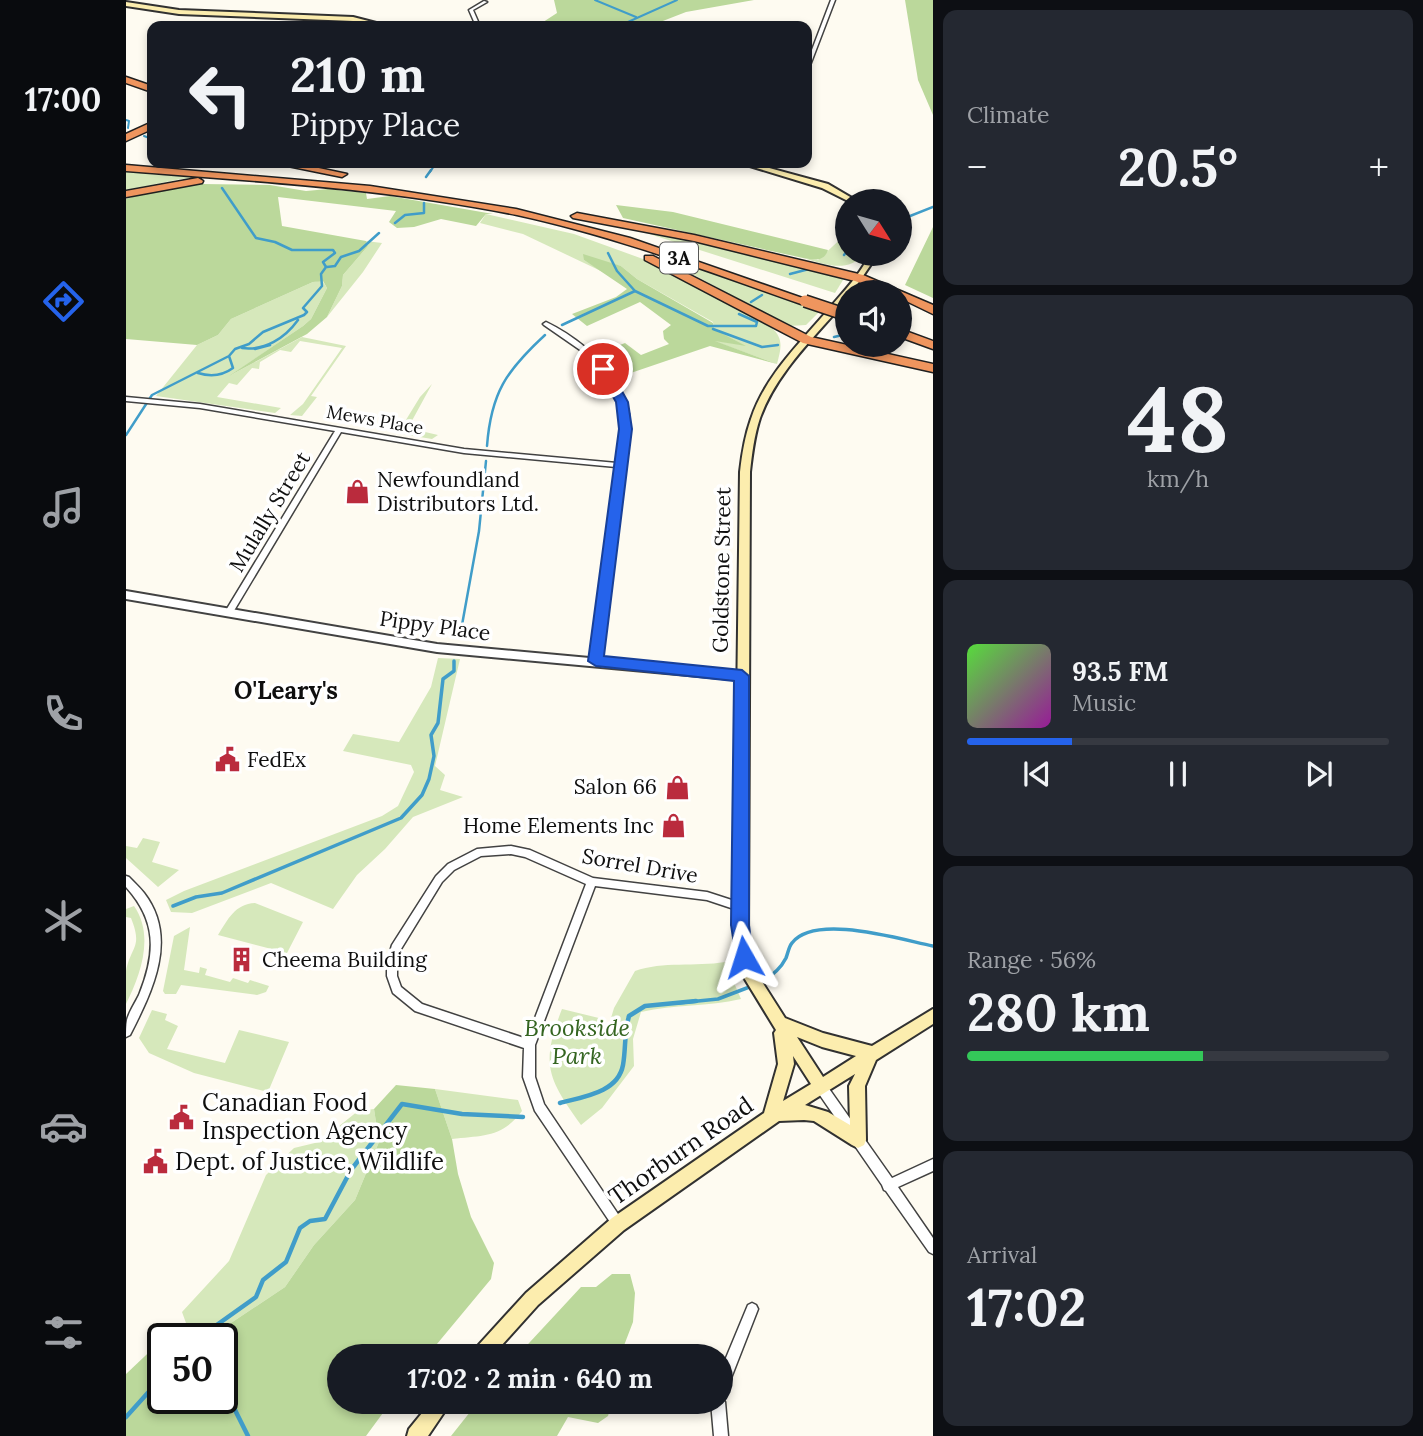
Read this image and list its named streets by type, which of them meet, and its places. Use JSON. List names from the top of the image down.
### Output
{
  "streets": {
    "highway": ["3A"],
    "main road": ["Goldstone Street", "Thorburn Road"],
    "street": [
      "Mews Place",
      "Mulally Street",
      "Pippy Place",
      "Sorrel Drive"
    ]
  },
  "crossings": [
    ["Mews Place", "Mulally Street"],
    ["Mulally Street", "Pippy Place"],
    ["Goldstone Street", "Pippy Place"],
    ["Goldstone Street", "Sorrel Drive"],
    ["Goldstone Street", "Thorburn Road"]
  ],
  "districts": ["O'Leary's"],
  "parks": ["Brookside Park"],
  "places": {
    "shop": ["Newfoundland Distributors Ltd.", "Salon 66", "Home Elements Inc"],
    "public building": ["FedEx", "Canadian Food Inspection Agency", "Dept. of Justice, Wildlife"],
    "building": ["Cheema Building"]
  },
  "north": "bottom right",
  "page": {
    "tabs": "17:00",
    "tile": [
      "Climate",
      ["48", "km/h"],
      ["Range · 56%", "280 km"],
      ["Arrival", "17:02"]
    ],
    "turn": ["210 m", "Pippy Place"],
    "heat": ["−", "20.5°", "+"],
    "song": ["93.5 FM", "Music"],
    "limit": "50",
    "trip": "17:02 · 2 min · 640 m"
  }
}
